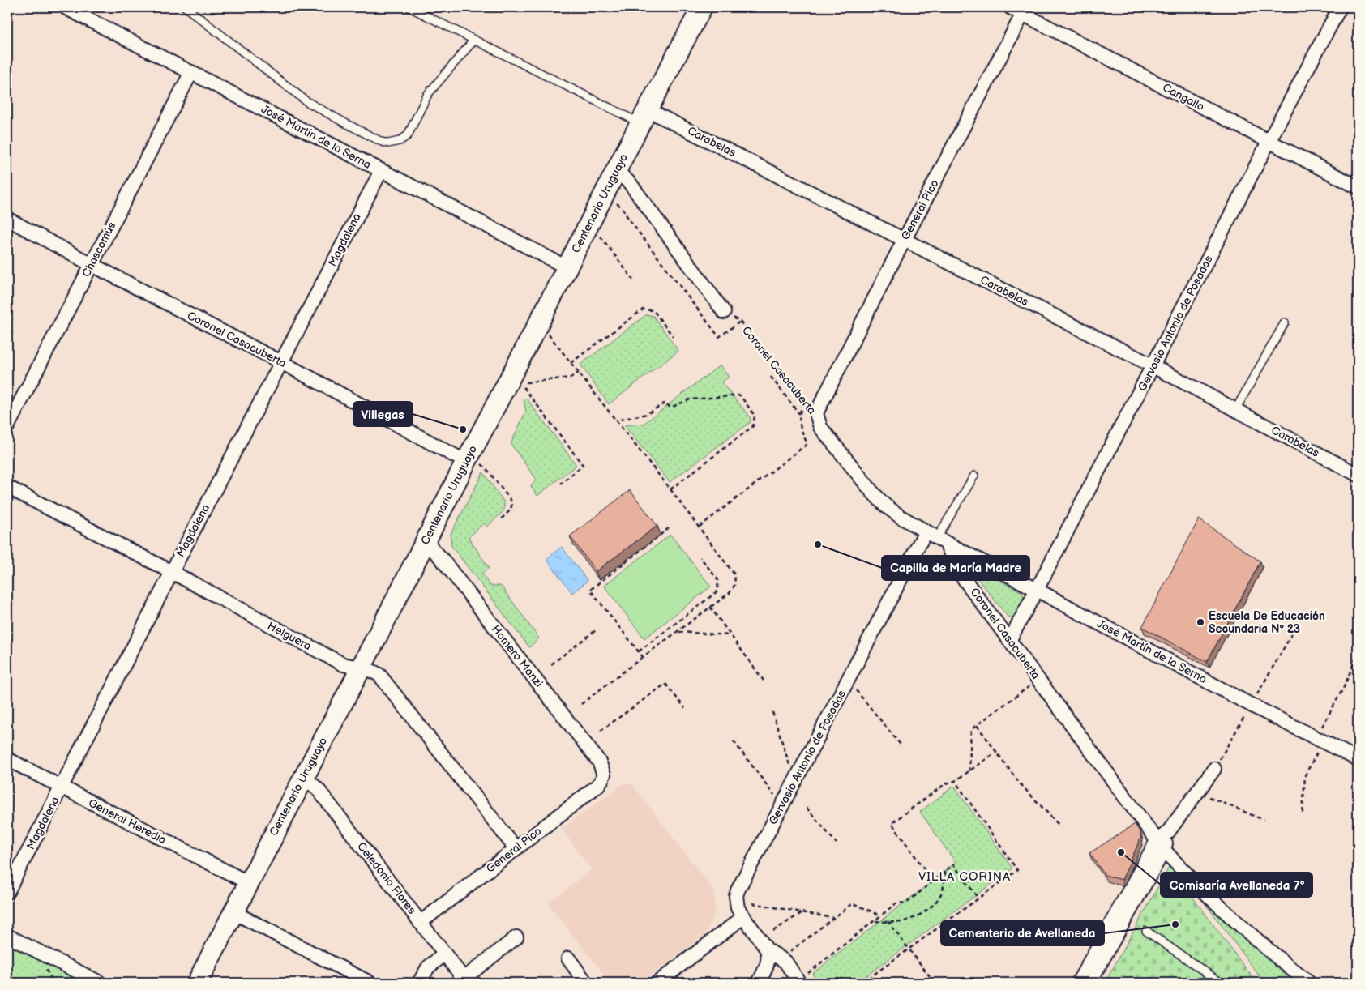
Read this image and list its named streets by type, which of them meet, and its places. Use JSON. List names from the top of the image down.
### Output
{
  "streets": {
    "main road": ["Centenario Uruguayo"],
    "street": [
      "Cangallo",
      "José Martín de la Serna",
      "Carabelas",
      "General Pico",
      "Magdalena",
      "Chascomús",
      "Gervasio Antonio de Posadas",
      "Coronel Casacuberta",
      "Helguera",
      "Homero Manzi",
      "General Heredia",
      "Celedonio Flores"
    ]
  },
  "crossings": [
    ["Cangallo", "General Pico"],
    ["Cangallo", "Gervasio Antonio de Posadas"],
    ["José Martín de la Serna", "Centenario Uruguayo"],
    ["José Martín de la Serna", "Magdalena"],
    ["José Martín de la Serna", "Chascomús"],
    ["José Martín de la Serna", "Gervasio Antonio de Posadas"],
    ["José Martín de la Serna", "Coronel Casacuberta"],
    ["Carabelas", "Centenario Uruguayo"],
    ["Carabelas", "General Pico"],
    ["Carabelas", "Gervasio Antonio de Posadas"],
    ["Centenario Uruguayo", "Coronel Casacuberta"],
    ["Centenario Uruguayo", "Helguera"],
    ["Centenario Uruguayo", "Homero Manzi"],
    ["Centenario Uruguayo", "General Heredia"],
    ["Centenario Uruguayo", "Celedonio Flores"],
    ["General Pico", "Coronel Casacuberta"],
    ["General Pico", "Helguera"],
    ["General Pico", "Homero Manzi"],
    ["General Pico", "Celedonio Flores"],
    ["Magdalena", "Coronel Casacuberta"],
    ["Magdalena", "Helguera"],
    ["Magdalena", "General Heredia"],
    ["Chascomús", "Coronel Casacuberta"],
    ["Gervasio Antonio de Posadas", "Coronel Casacuberta"]
  ],
  "districts": ["VILLA CORINA"],
  "places": [
    "Villegas",
    "Capilla de María Madre",
    "Escuela De Educación Secundaria Nº 23",
    "Comisaría Avellaneda 7°",
    "Cementerio de Avellaneda"
  ]
}
